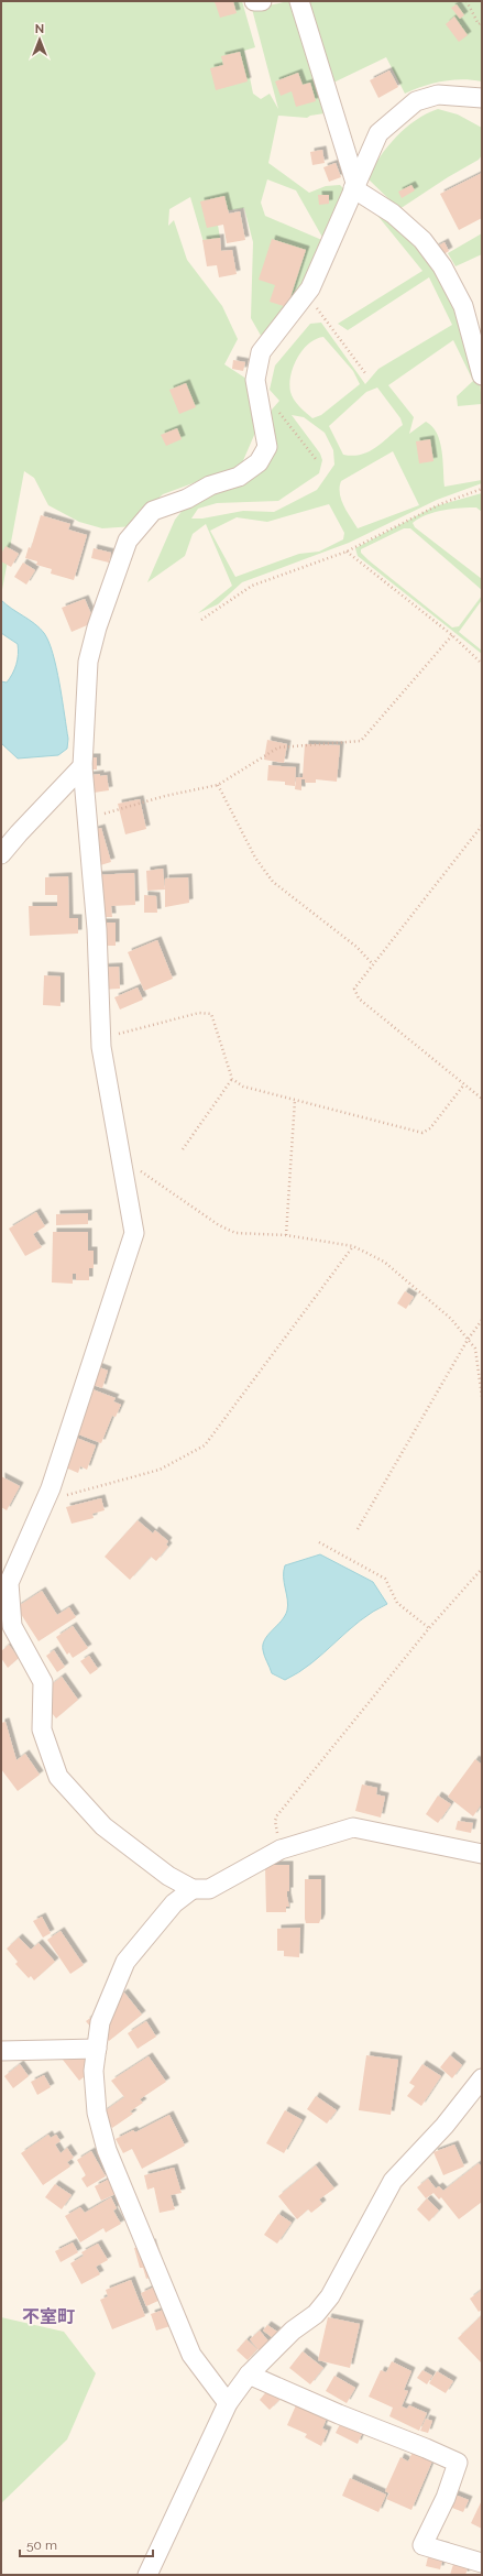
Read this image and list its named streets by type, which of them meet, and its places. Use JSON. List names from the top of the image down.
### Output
{
  "districts": ["不室町"],
  "scale_bar": "50 m",
  "north": "top"
}
